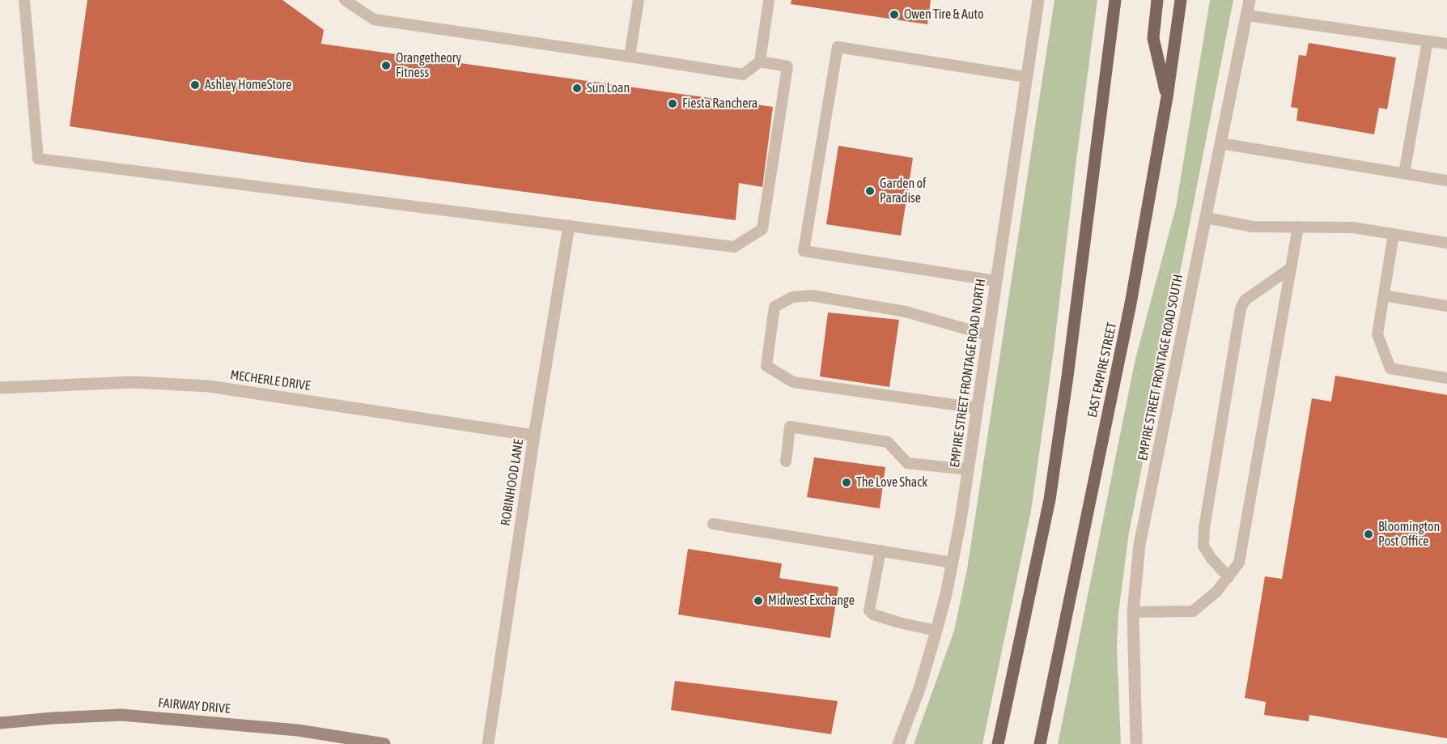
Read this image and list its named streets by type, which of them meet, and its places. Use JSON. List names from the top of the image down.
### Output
{
  "streets": {
    "main road": ["EAST EMPIRE STREET", "FAIRWAY DRIVE"],
    "street": [
      "EMPIRE STREET FRONTAGE ROAD SOUTH",
      "EMPIRE STREET FRONTAGE ROAD NORTH",
      "MECHERLE DRIVE",
      "ROBINHOOD LANE"
    ]
  },
  "crossings": [
    ["MECHERLE DRIVE", "ROBINHOOD LANE"]
  ],
  "places": [
    "Owen Tire & Auto",
    "Orangetheory Fitness",
    "Ashley HomeStore",
    "Sun Loan",
    "Fiesta Ranchera",
    "Garden of Paradise",
    "The Love Shack",
    "Bloomington Post Office",
    "Midwest Exchange"
  ]
}
